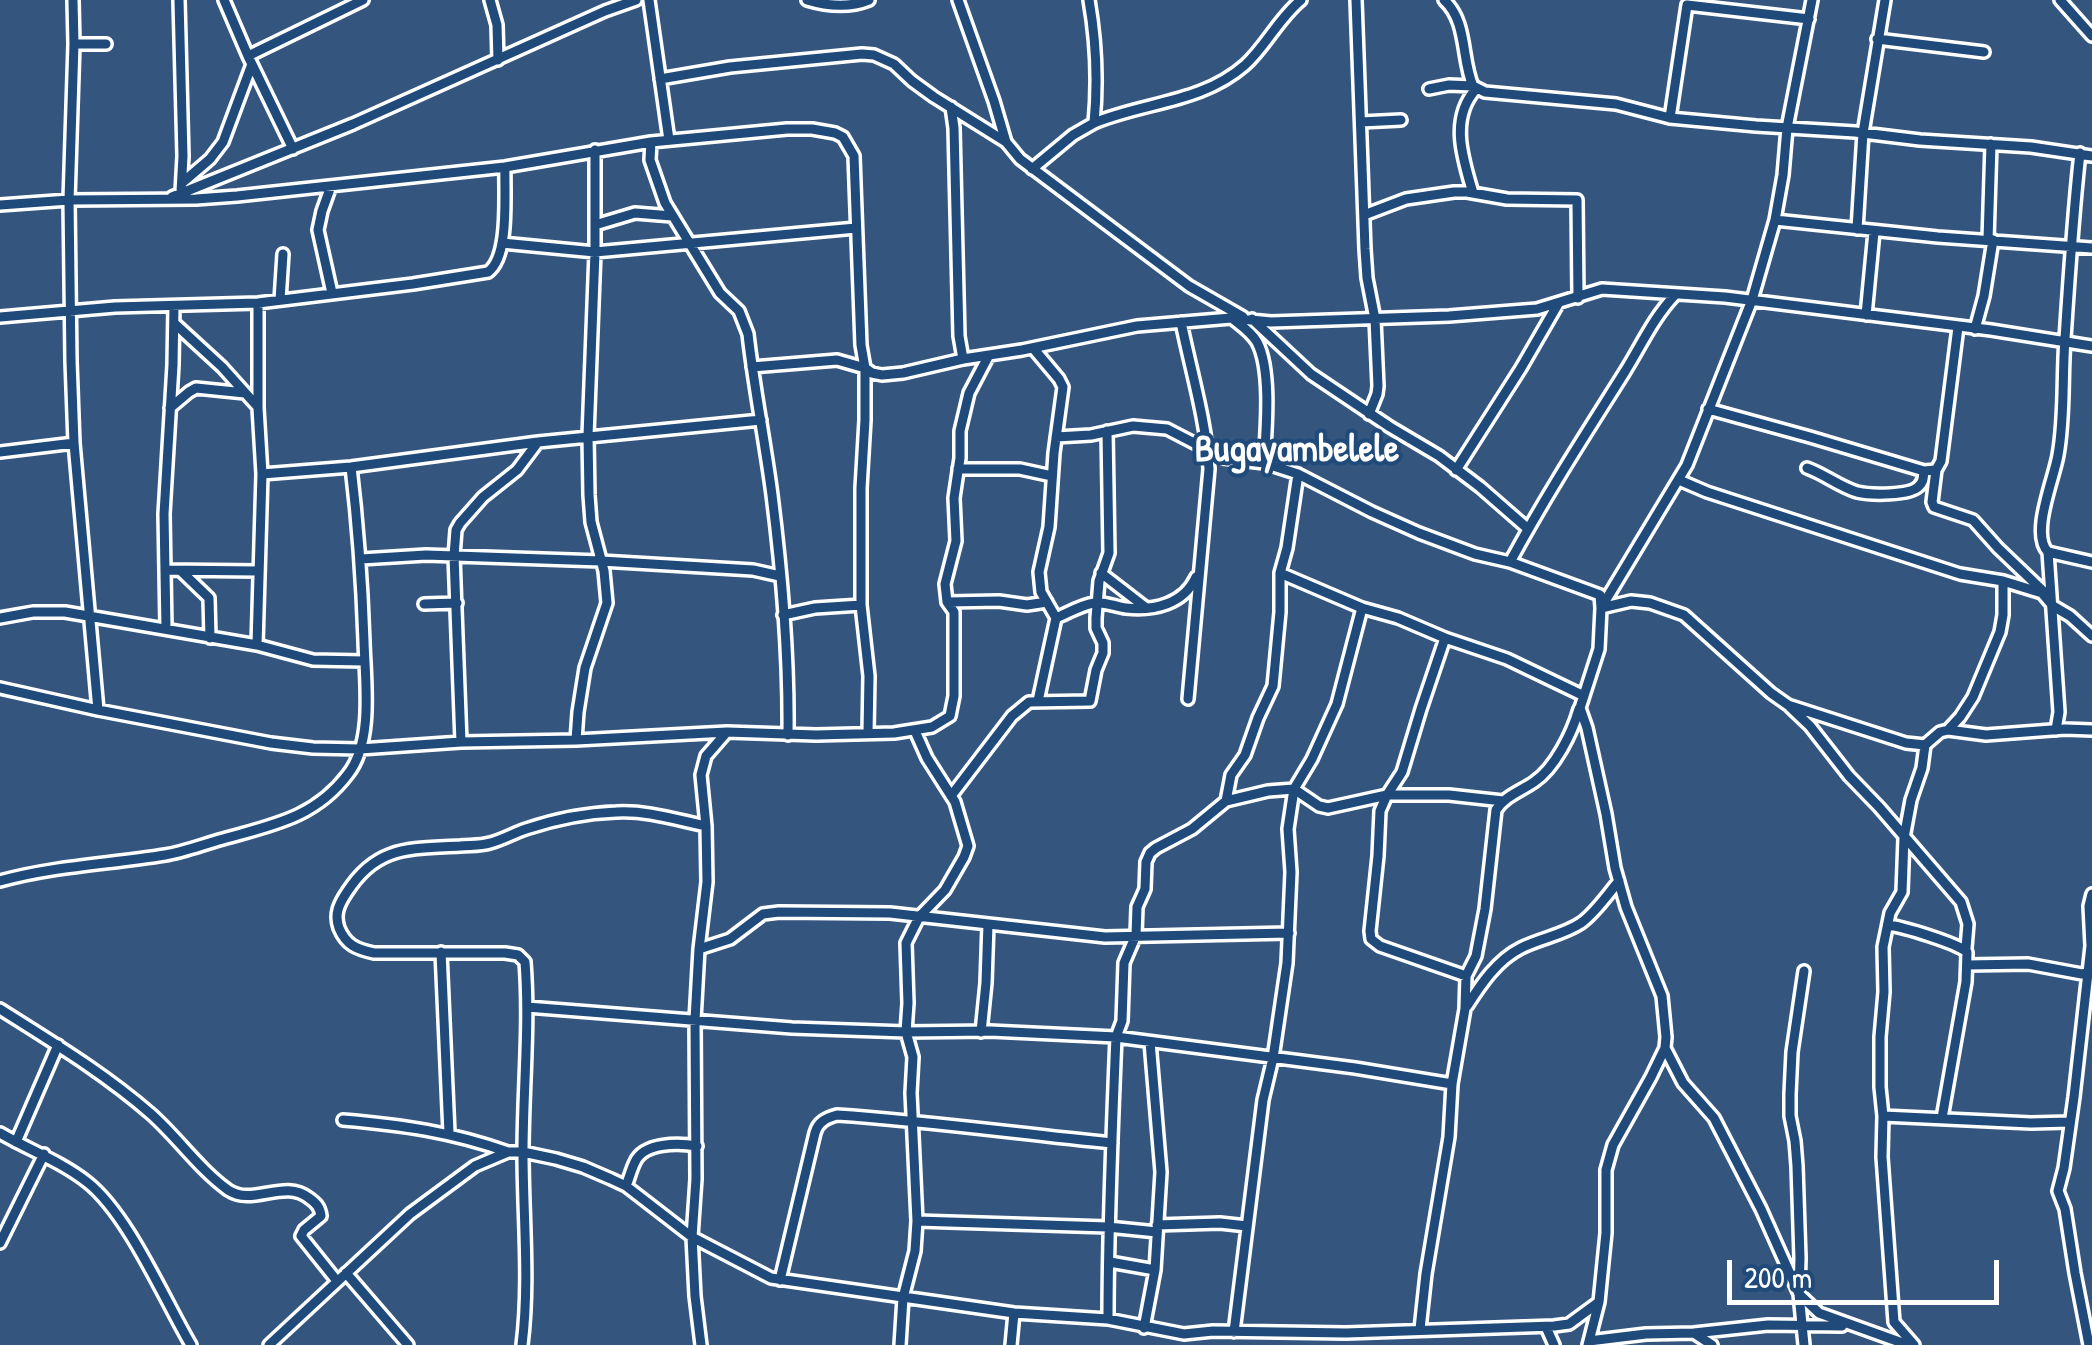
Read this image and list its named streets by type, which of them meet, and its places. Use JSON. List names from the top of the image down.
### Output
{
  "districts": ["Bugayambelele"],
  "scale_bar": "200 m"
}
